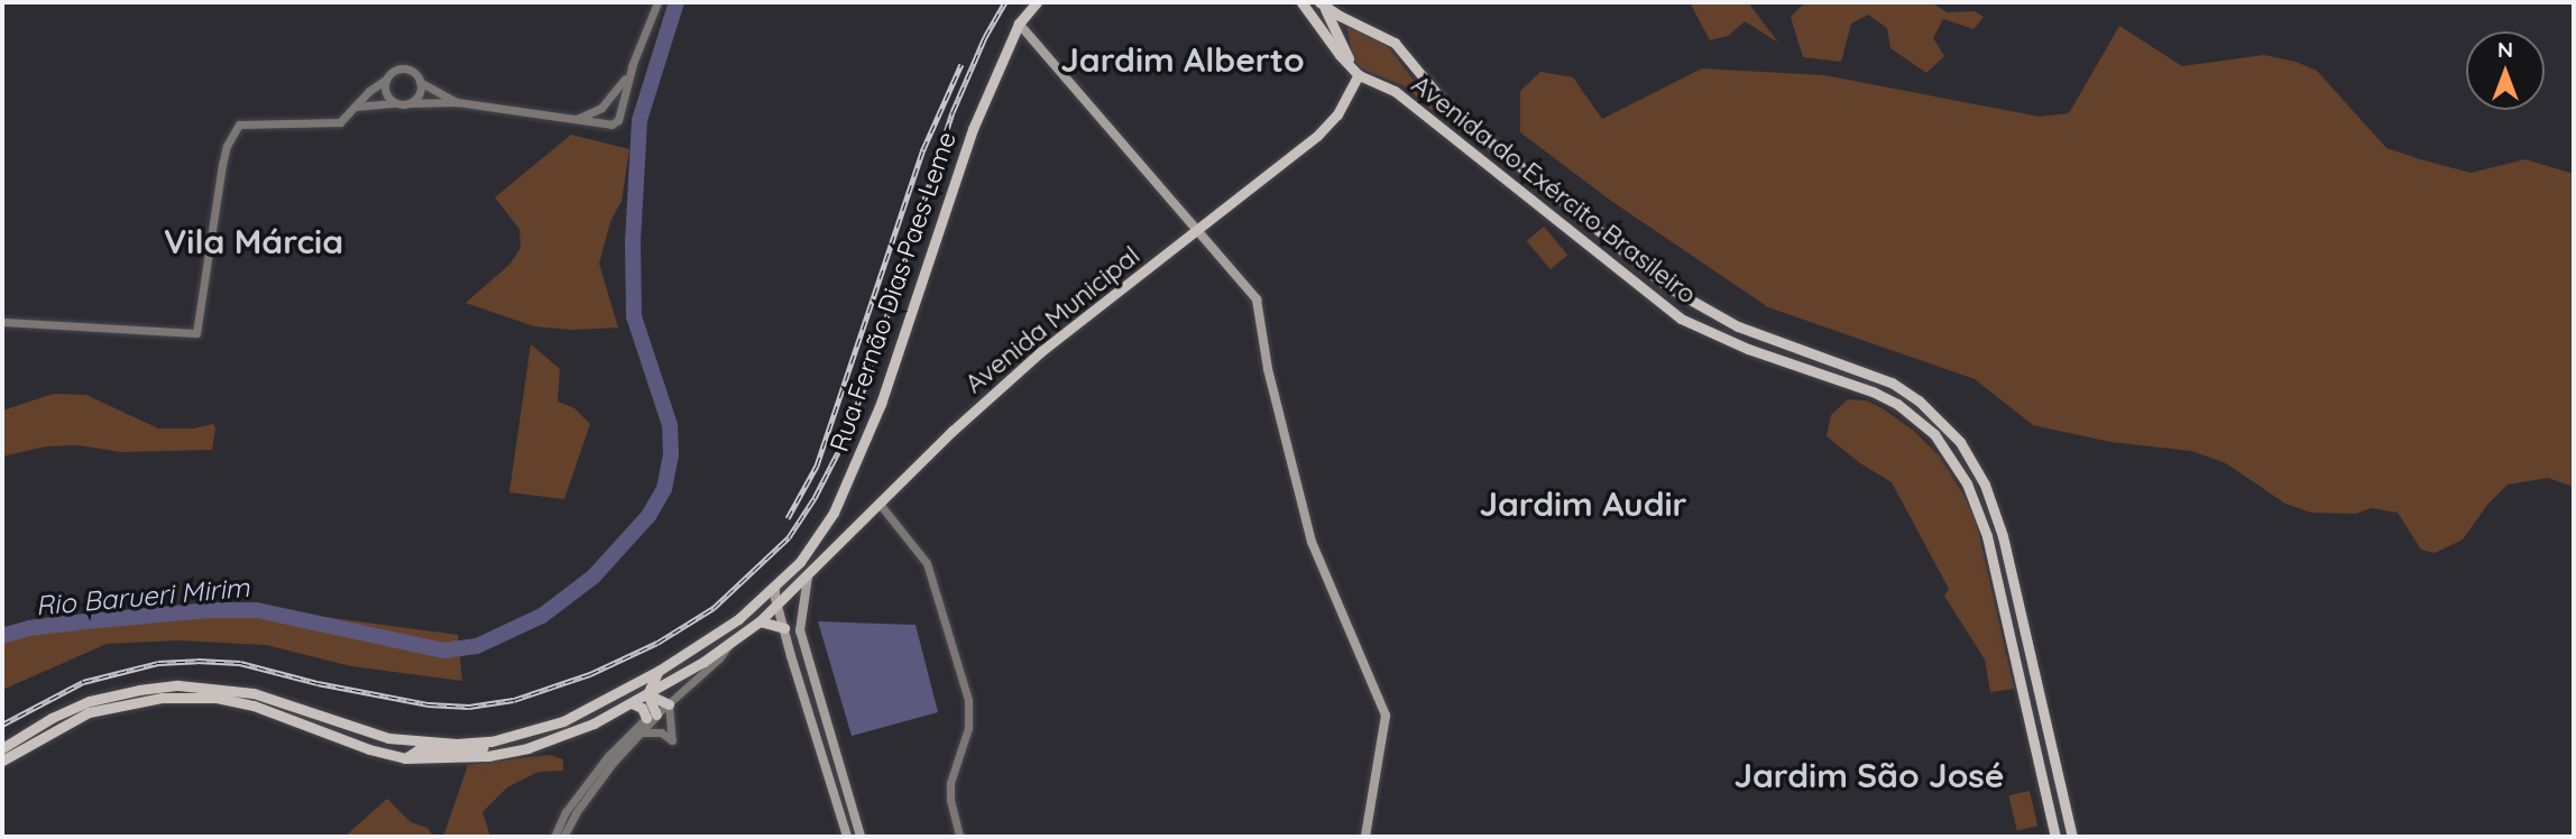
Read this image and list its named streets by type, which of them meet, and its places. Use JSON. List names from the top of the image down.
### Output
{
  "streets": {
    "main road": ["Avenida do Exército Brasileiro", "Rua Fernão Dias Paes Leme", "Avenida Municipal"]
  },
  "crossings": [
    ["Avenida do Exército Brasileiro", "Avenida Municipal"]
  ],
  "districts": [
    "Jardim Alberto",
    "Vila Márcia",
    "Jardim Audir",
    "Jardim São José"
  ],
  "water": ["Rio Barueri Mirim"],
  "north": "top"
}
